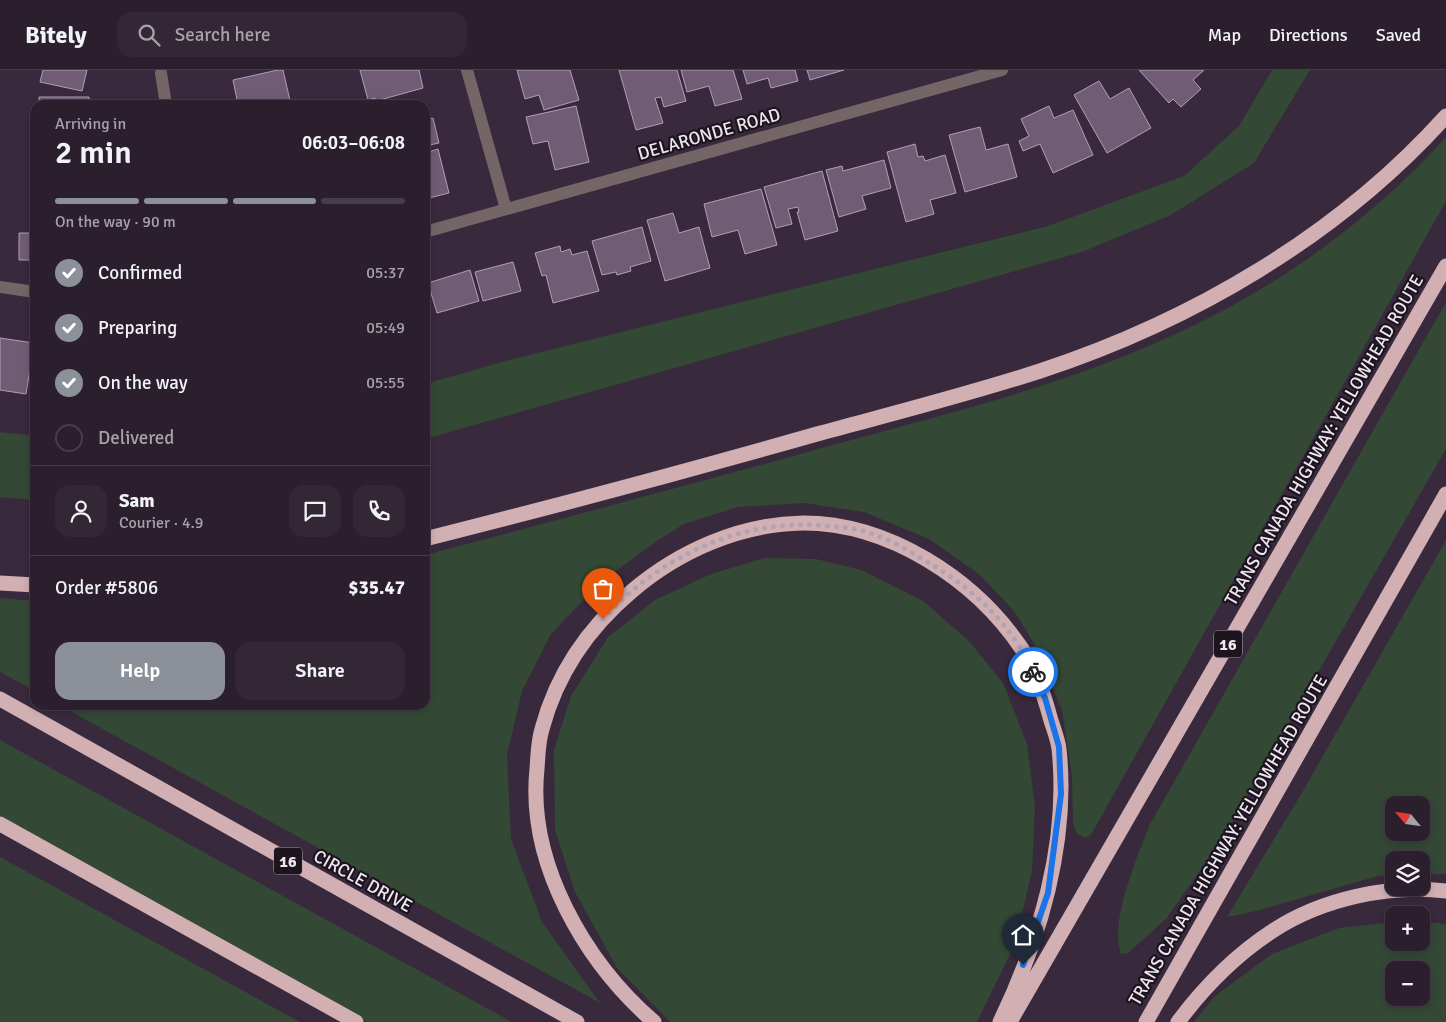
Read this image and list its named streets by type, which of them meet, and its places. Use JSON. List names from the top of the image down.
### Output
{
  "streets": {
    "highway": ["TRANS CANADA HIGHWAY: YELLOWHEAD ROUTE", "16", "CIRCLE DRIVE"],
    "street": ["DELARONDE ROAD"]
  },
  "north": "top left",
  "page": {
    "header": "Bitely",
    "search": "Search here",
    "nav": ["Map", "Directions", "Saved"],
    "heading": ["2 min", "Arriving in", "06:03–06:08"],
    "panel": [
      "Sam",
      "Courier · 4.9",
      "Order #5806",
      "$35.47"
    ],
    "bar": "On the way · 90 m",
    "list": [
      ["Confirmed", "05:37"],
      ["Preparing", "05:49"],
      ["On the way", "05:55"],
      "Delivered"
    ],
    "buttons": ["Help", "Share"],
    "map_buttons": ["+", "−"]
  }
}
